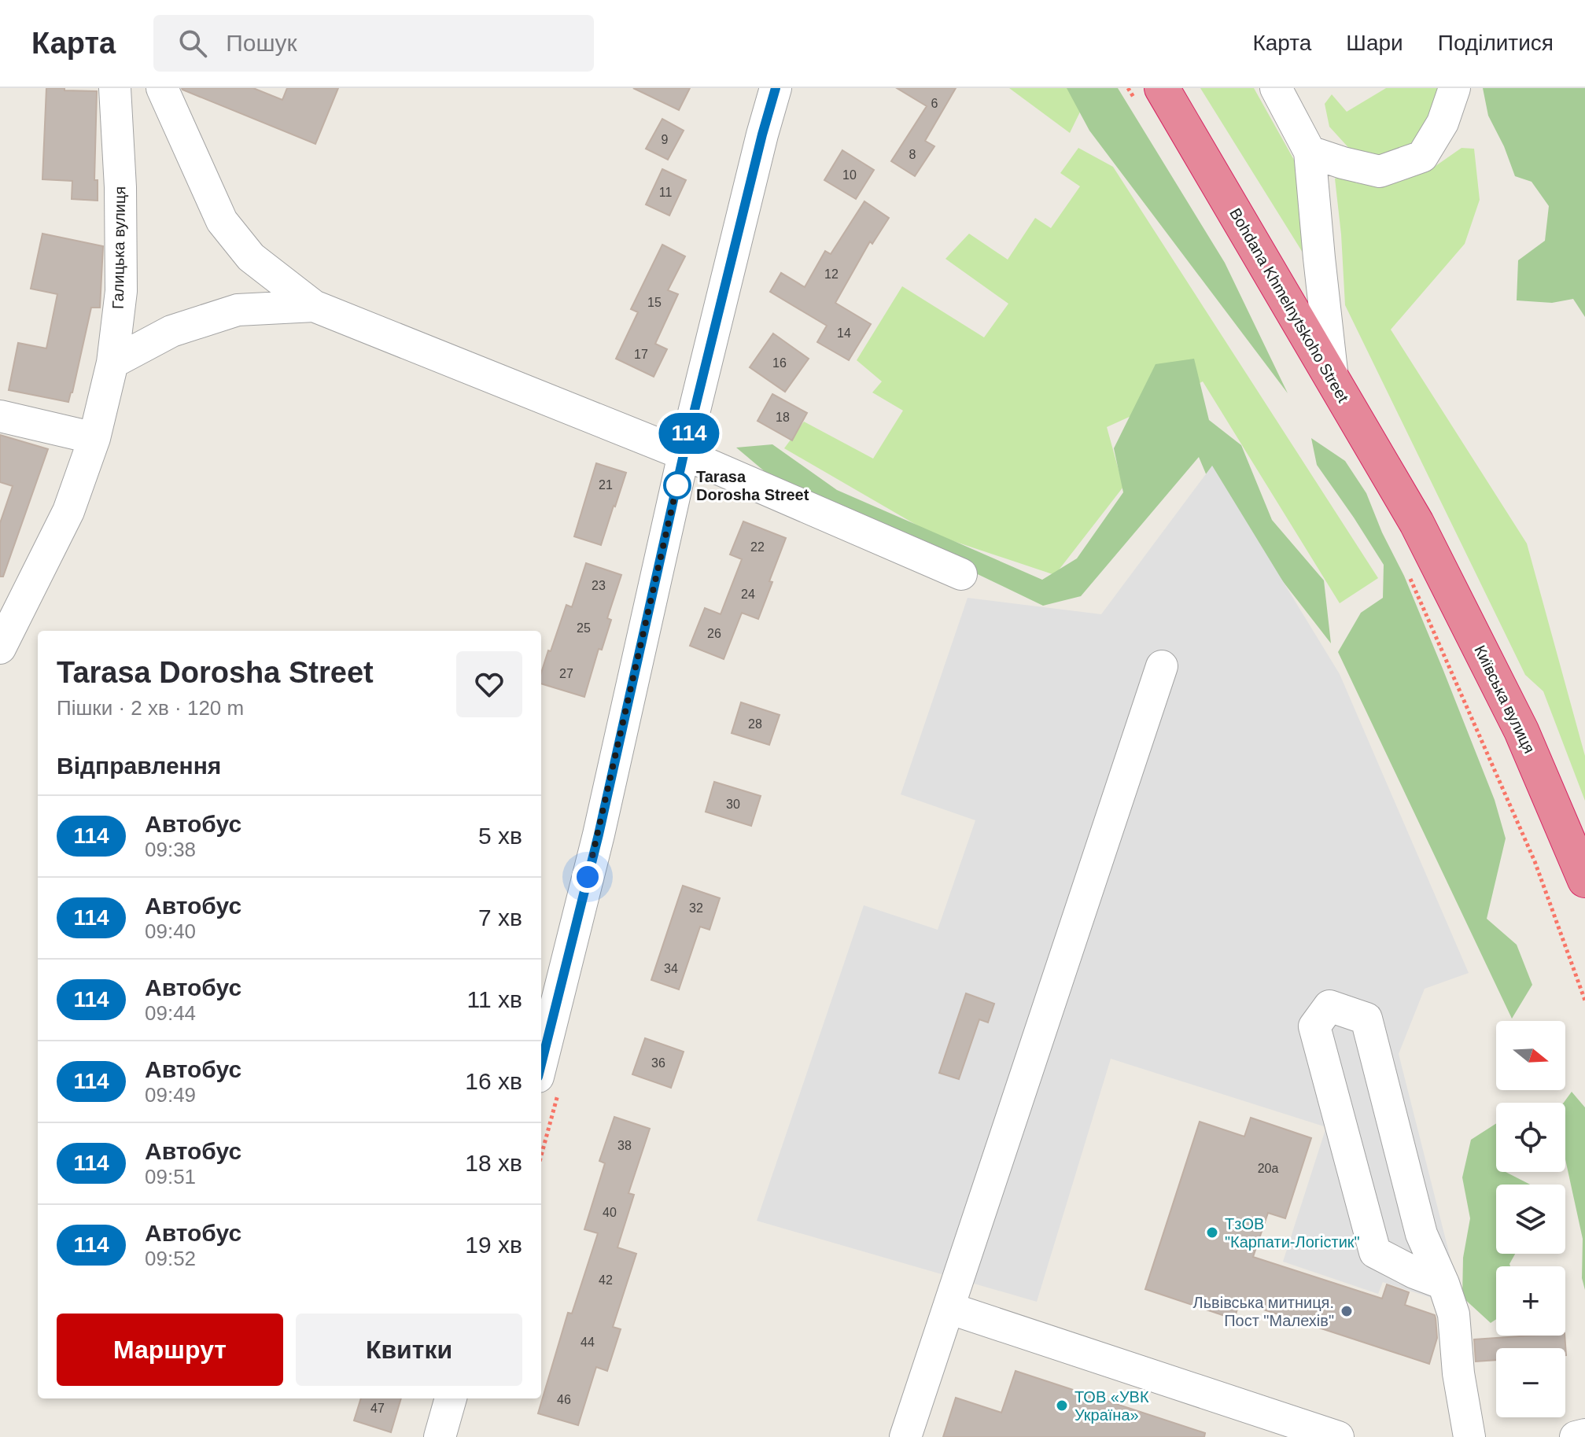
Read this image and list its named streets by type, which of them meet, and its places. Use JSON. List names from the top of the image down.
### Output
{
  "streets": {
    "highway": ["Bohdana Khmelnytskoho Street", "Київська вулиця"],
    "street": ["Галицька вулиця"]
  },
  "crossings": [
    ["Bohdana Khmelnytskoho Street", "Київська вулиця"]
  ],
  "places": [
    "Tarasa Dorosha Street",
    "ТзОВ \"Карпати-Логістик\"",
    "Львівська митниця. Пост \"Малехів\"",
    "ТОВ «УВК Україна»"
  ],
  "lines": ["bus line 114"],
  "house_numbers": [
    "6",
    "9",
    "8",
    "10",
    "11",
    "12",
    "15",
    "14",
    "17",
    "16",
    "18",
    "21",
    "22",
    "23",
    "24",
    "25",
    "26",
    "27",
    "28",
    "30",
    "32",
    "34",
    "36",
    "38",
    "20а",
    "40",
    "42",
    "44",
    "46",
    "47"
  ],
  "north": "right",
  "page": {
    "header": "Карта",
    "search": "Пошук",
    "nav": ["Карта", "Шари", "Поділитися"],
    "on_map": "114",
    "heading": [
      ["Tarasa Dorosha Street", "Пішки · 2 хв · 120 m"],
      "Відправлення"
    ],
    "list": [
      {
        "mark": "114",
        "name": "Автобус",
        "note": "09:38",
        "value": "5 хв"
      },
      {
        "mark": "114",
        "name": "Автобус",
        "note": "09:40",
        "value": "7 хв"
      },
      {
        "mark": "114",
        "name": "Автобус",
        "note": "09:44",
        "value": "11 хв"
      },
      {
        "mark": "114",
        "name": "Автобус",
        "note": "09:49",
        "value": "16 хв"
      },
      {
        "mark": "114",
        "name": "Автобус",
        "note": "09:51",
        "value": "18 хв"
      },
      {
        "mark": "114",
        "name": "Автобус",
        "note": "09:52",
        "value": "19 хв"
      }
    ],
    "map_buttons": ["+", "−"],
    "buttons": ["Маршрут", "Квитки"]
  }
}
